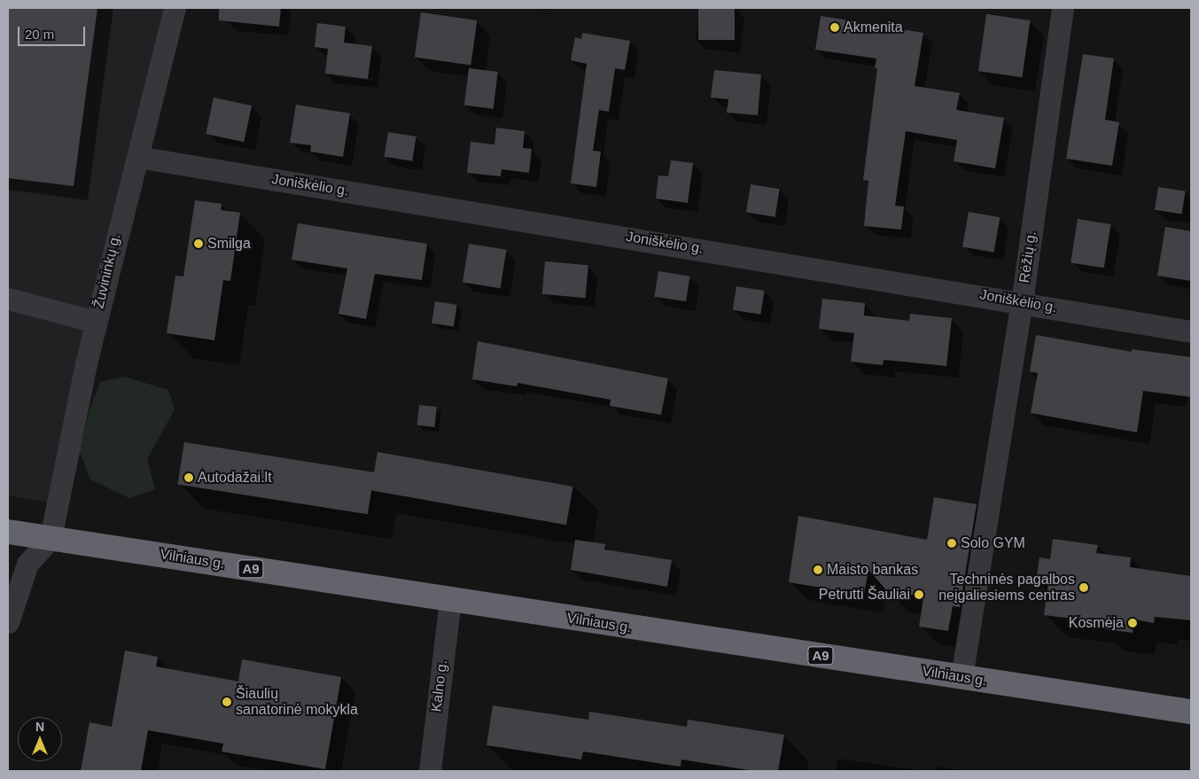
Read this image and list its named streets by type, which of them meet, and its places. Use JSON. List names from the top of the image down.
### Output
{
  "streets": {
    "highway": ["Vilniaus g.", "A9"],
    "street": [
      "Joniškėlio g.",
      "Rėžių g.",
      "Žuvininkų g.",
      "Kalno g."
    ]
  },
  "crossings": [
    ["Joniškėlio g.", "Rėžių g."],
    ["Joniškėlio g.", "Žuvininkų g."],
    ["Rėžių g.", "Vilniaus g."],
    ["Žuvininkų g.", "Vilniaus g."],
    ["Vilniaus g.", "Kalno g."]
  ],
  "places": [
    "Akmenita",
    "Smilga",
    "Autodažai.lt",
    "Solo GYM",
    "Maisto bankas",
    "Techninės pagalbos neįgaliesiems centras",
    "Petrutti Šauliai",
    "Kosmėja",
    "Šiaulių sanatorinė mokykla"
  ],
  "scale_bar": "20 m",
  "north": "top"
}
